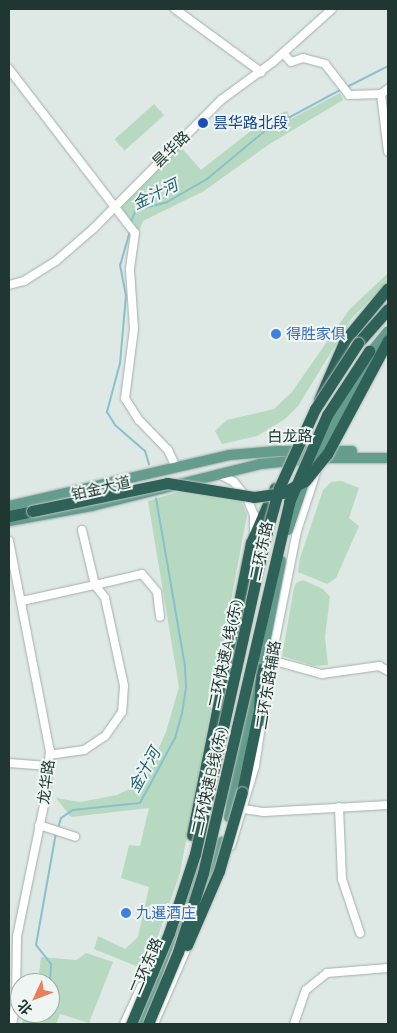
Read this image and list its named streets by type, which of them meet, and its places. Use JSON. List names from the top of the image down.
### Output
{
  "streets": {
    "highway": ["二环快速A线(东)", "二环快速B线(东)"],
    "main road": ["白龙路", "铂金大道", "二环东路"],
    "street": ["昙华路", "二环东路辅路", "龙华路"]
  },
  "crossings": [
    ["白龙路", "铂金大道"],
    ["白龙路", "二环东路辅路"],
    ["二环东路", "二环东路辅路"],
    ["二环东路", "二环快速B线(东)"],
    ["二环快速A线(东)", "二环东路辅路"]
  ],
  "water": ["金汁河"],
  "places": ["昙华路北段", "得胜家俱", "九暹酒庄"],
  "north": "bottom left"
}
